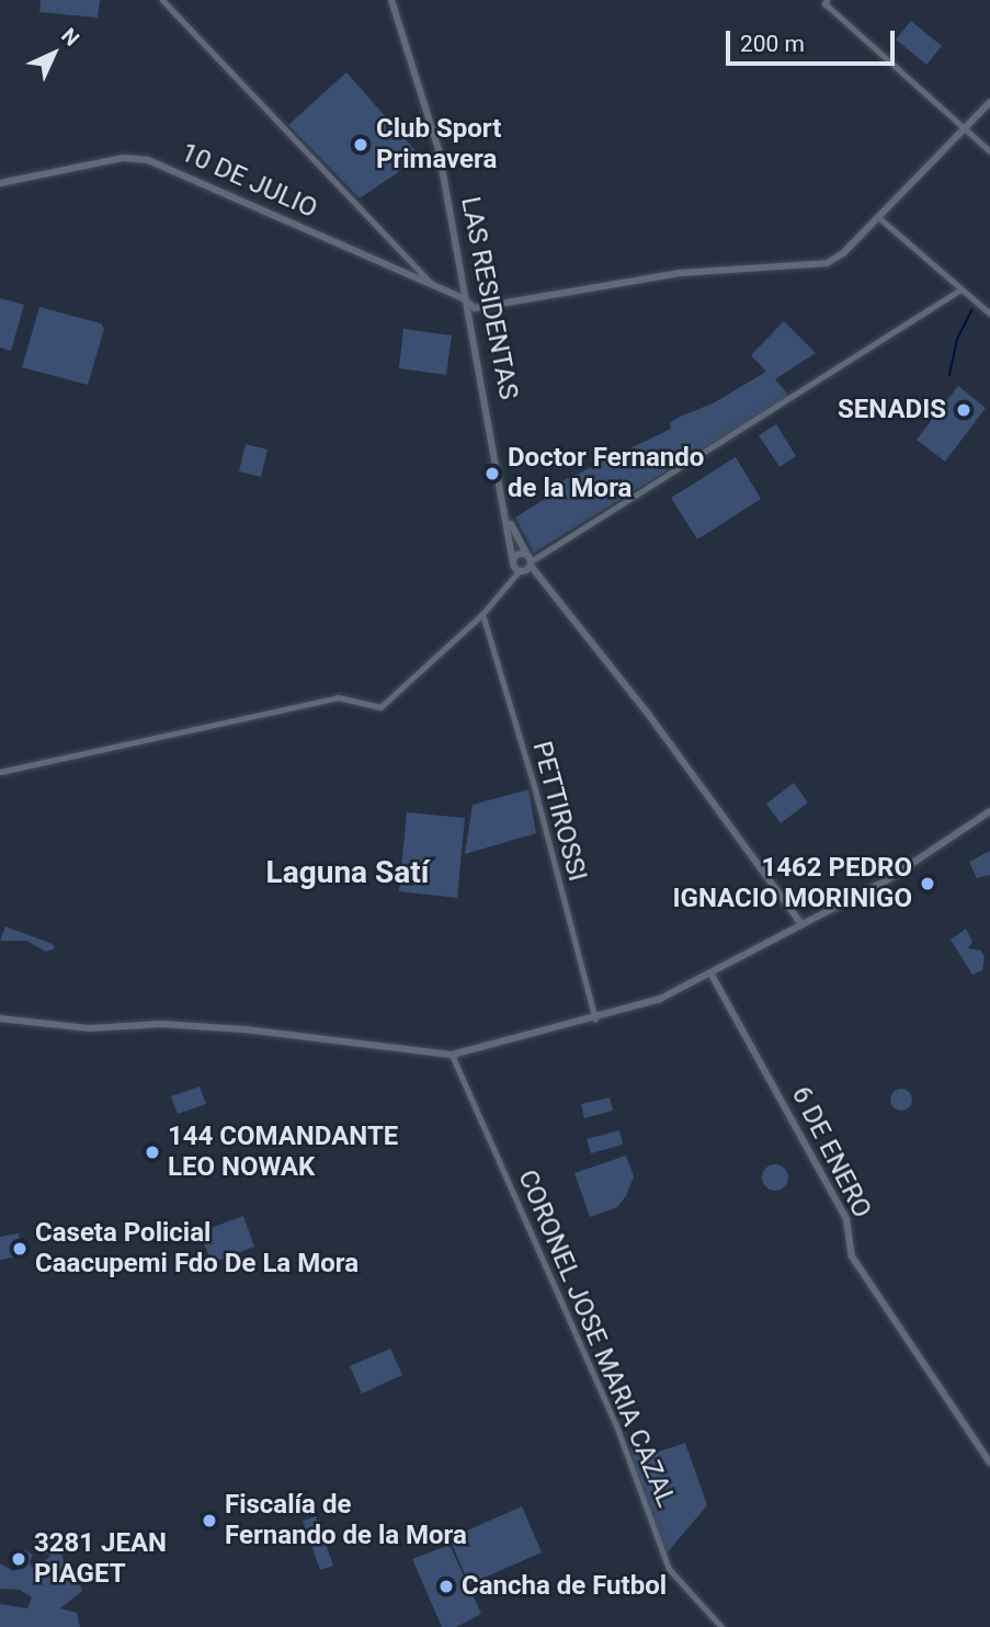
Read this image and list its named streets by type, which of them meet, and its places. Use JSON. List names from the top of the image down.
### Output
{
  "streets": {
    "main road": ["10 DE JULIO", "LAS RESIDENTAS", "6 DE ENERO"],
    "street": ["PETTIROSSI", "CORONEL JOSE MARIA CAZAL"]
  },
  "crossings": [
    ["10 DE JULIO", "LAS RESIDENTAS"]
  ],
  "districts": ["Laguna Satí"],
  "places": [
    "Club Sport Primavera",
    "SENADIS",
    "Doctor Fernando de la Mora",
    "1462 PEDRO IGNACIO MORINIGO",
    "144 COMANDANTE LEO NOWAK",
    "Caseta Policial Caacupemi Fdo De La Mora",
    "Fiscalía de Fernando de la Mora",
    "3281 JEAN PIAGET",
    "Cancha de Futbol"
  ],
  "scale_bar": "200 m",
  "north": "top right"
}
